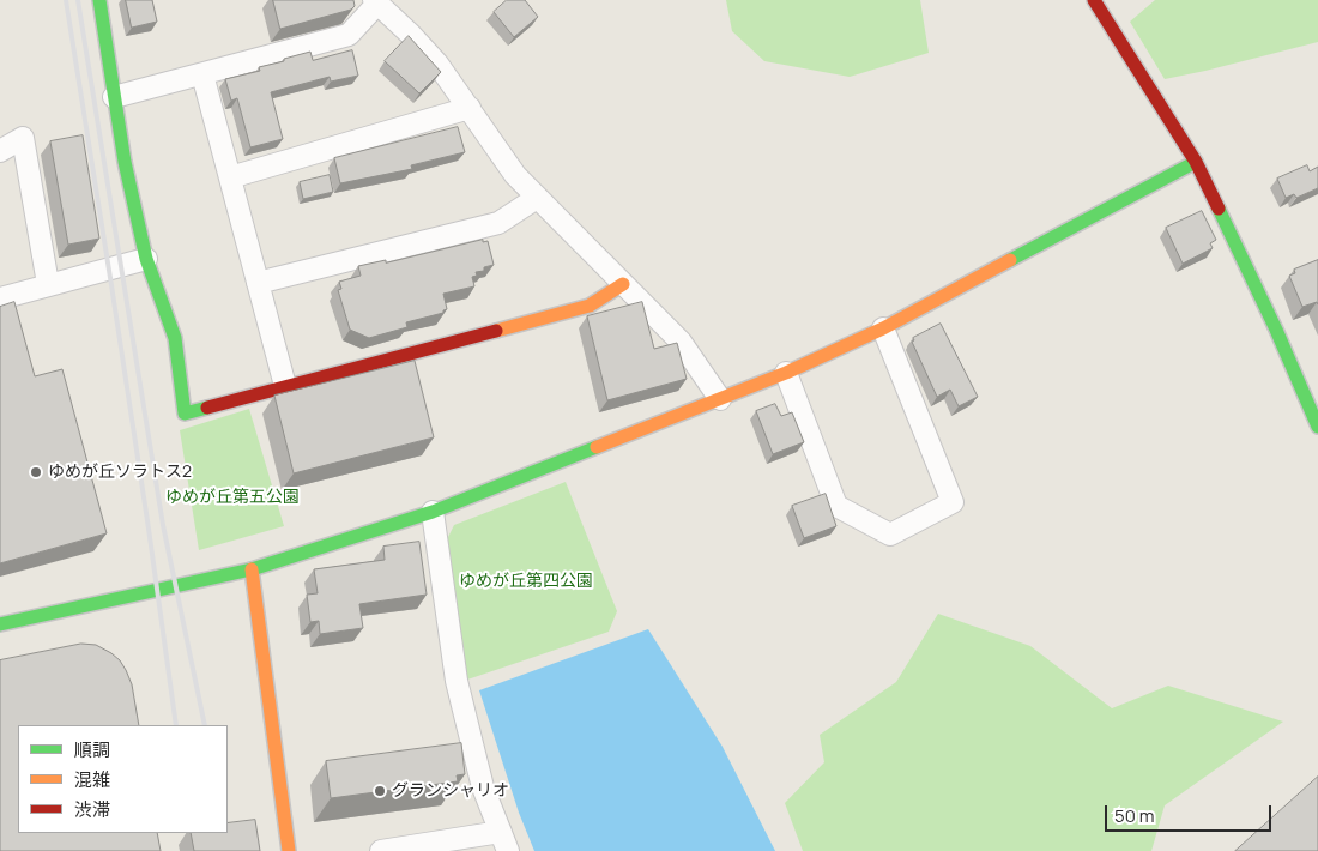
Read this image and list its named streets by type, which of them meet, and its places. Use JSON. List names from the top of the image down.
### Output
{
  "parks": ["ゆめが丘第五公園", "ゆめが丘第四公園"],
  "places": ["ゆめが丘ソラトス2", "グランシャリオ"],
  "legend": ["順調", "混雑", "渋滞"],
  "scale_bar": "50 m"
}
